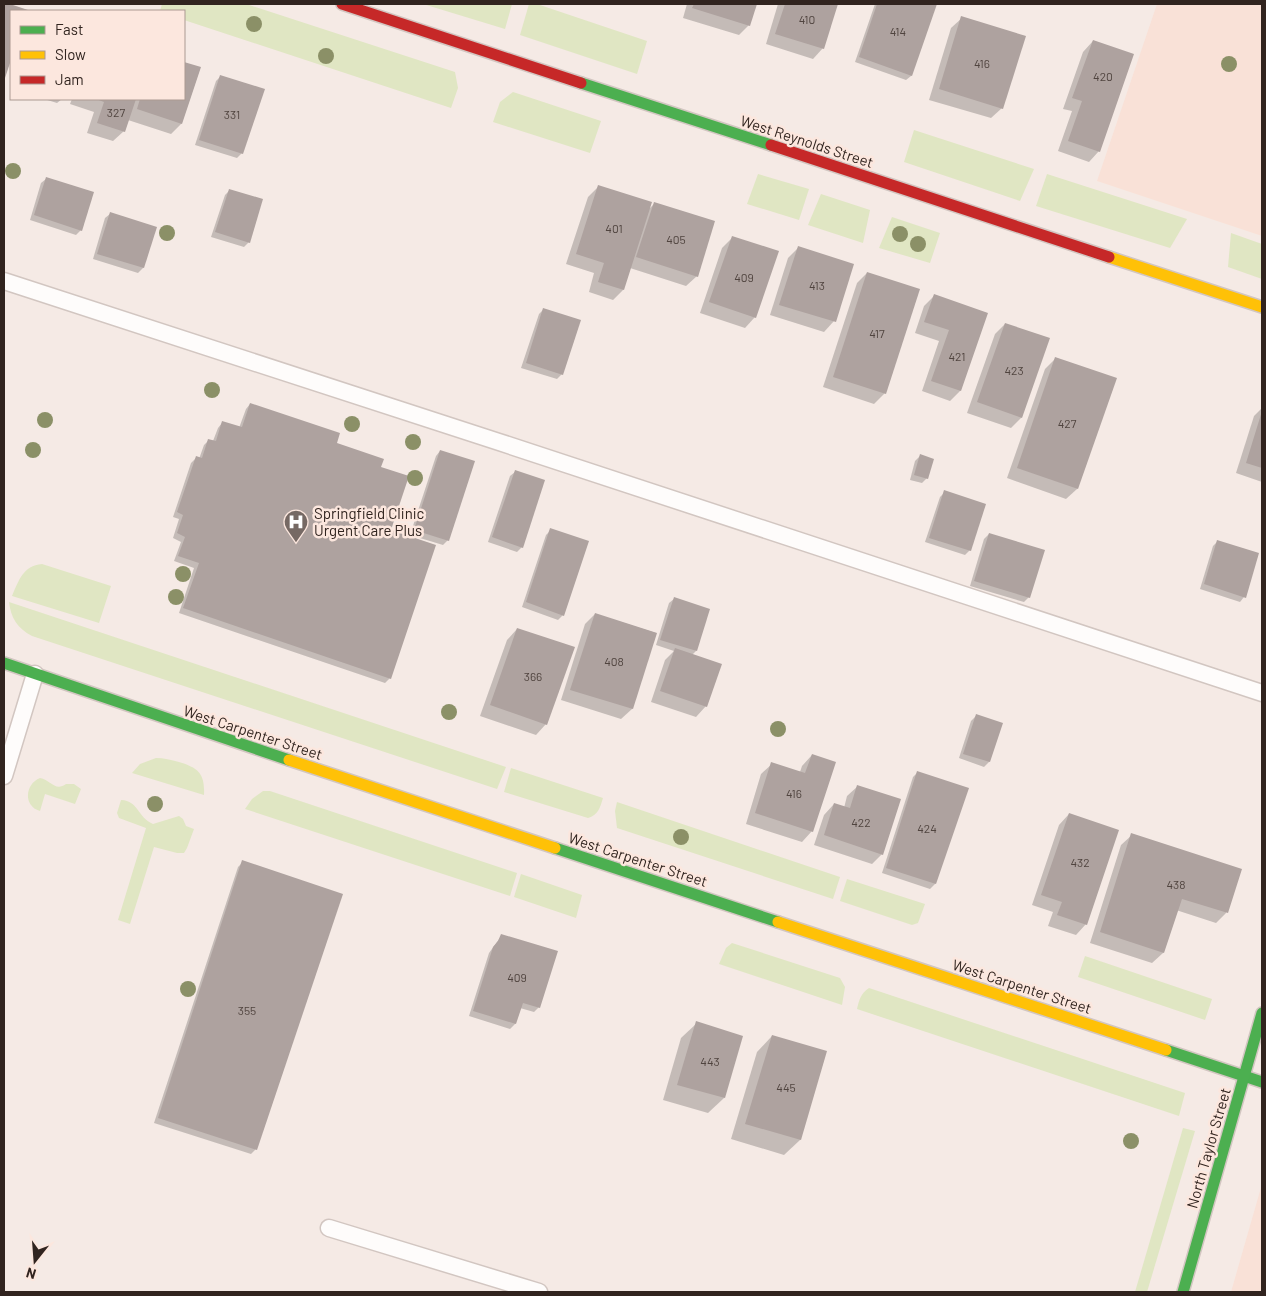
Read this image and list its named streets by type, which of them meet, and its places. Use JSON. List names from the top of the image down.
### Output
{
  "streets": {
    "street": ["West Reynolds Street", "West Carpenter Street", "North Taylor Street"]
  },
  "crossings": [
    ["West Carpenter Street", "North Taylor Street"]
  ],
  "places": {
    "hospital": ["Springfield Clinic Urgent Care Plus"]
  },
  "house_numbers": [
    "410",
    "414",
    "416",
    "420",
    "327",
    "331",
    "401",
    "405",
    "409",
    "413",
    "417",
    "421",
    "423",
    "427",
    "408",
    "366",
    "416",
    "422",
    "424",
    "432",
    "438",
    "409",
    "355",
    "443",
    "445"
  ],
  "legend": ["Fast", "Slow", "Jam"],
  "north": "bottom"
}
